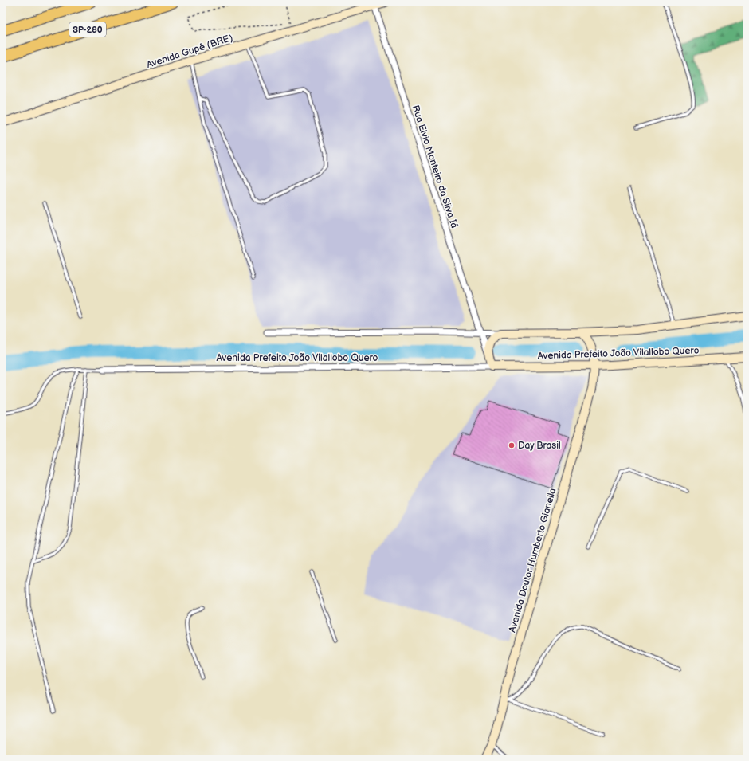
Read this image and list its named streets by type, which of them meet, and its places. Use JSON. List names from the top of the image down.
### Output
{
  "streets": {
    "highway": ["SP-280"],
    "main road": ["Avenida Gupê (BRE)", "Avenida Prefeito João Vilallobo Quero", "Avenida Doutor Humberto Gianella"],
    "street": ["Rua Elvio Monteiro da Silva Iá"]
  },
  "crossings": [
    ["Avenida Gupê (BRE)", "Rua Elvio Monteiro da Silva Iá"],
    ["Avenida Prefeito João Vilallobo Quero", "Avenida Doutor Humberto Gianella"]
  ],
  "places": ["Day Brasil"]
}
